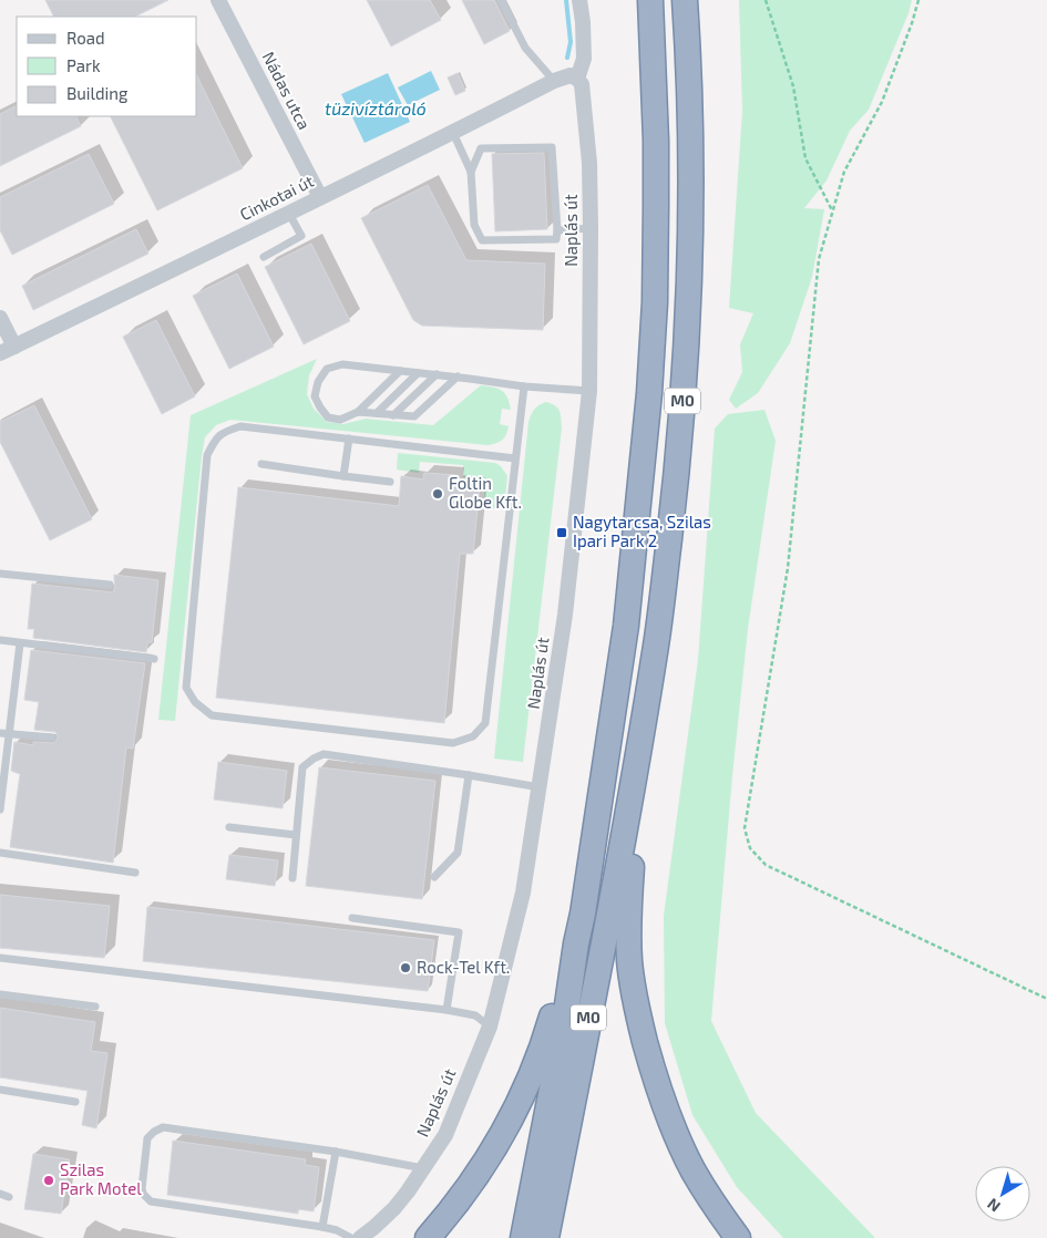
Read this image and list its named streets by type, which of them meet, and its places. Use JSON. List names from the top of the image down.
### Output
{
  "streets": {
    "highway": ["M0"],
    "street": ["Nádas utca", "Cinkotai út", "Naplás út"]
  },
  "crossings": [
    ["Nádas utca", "Cinkotai út"],
    ["Cinkotai út", "Naplás út"]
  ],
  "water": ["tüzivíztároló"],
  "places": {
    "other": ["Foltin Globe Kft.", "Rock-Tel Kft.", "Szilas Park Motel"],
    "transit": ["Nagytarcsa, Szilas Ipari Park 2"]
  },
  "legend": ["Road", "Park", "Building"],
  "north": "bottom left"
}
